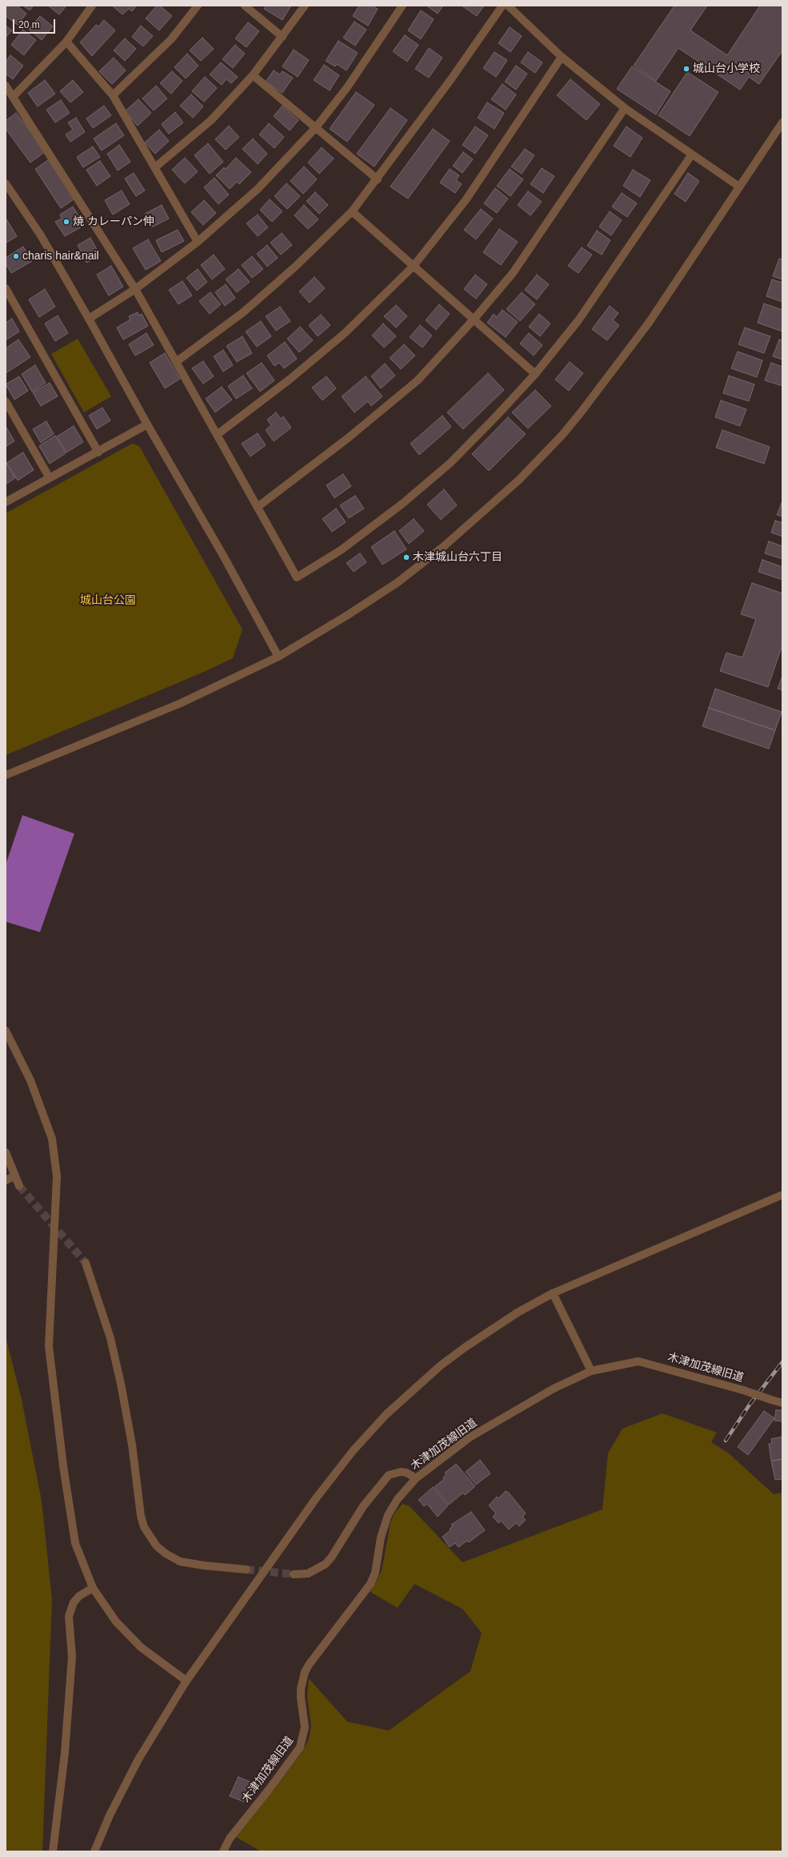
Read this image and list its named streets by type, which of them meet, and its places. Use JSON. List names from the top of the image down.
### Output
{
  "streets": {
    "street": ["木津加茂線旧道"]
  },
  "parks": ["城山台公園"],
  "places": [
    "城山台小学校",
    "焼 カレーパン伸",
    "charis hair&nail",
    "木津城山台六丁目"
  ],
  "scale_bar": "20 m"
}
